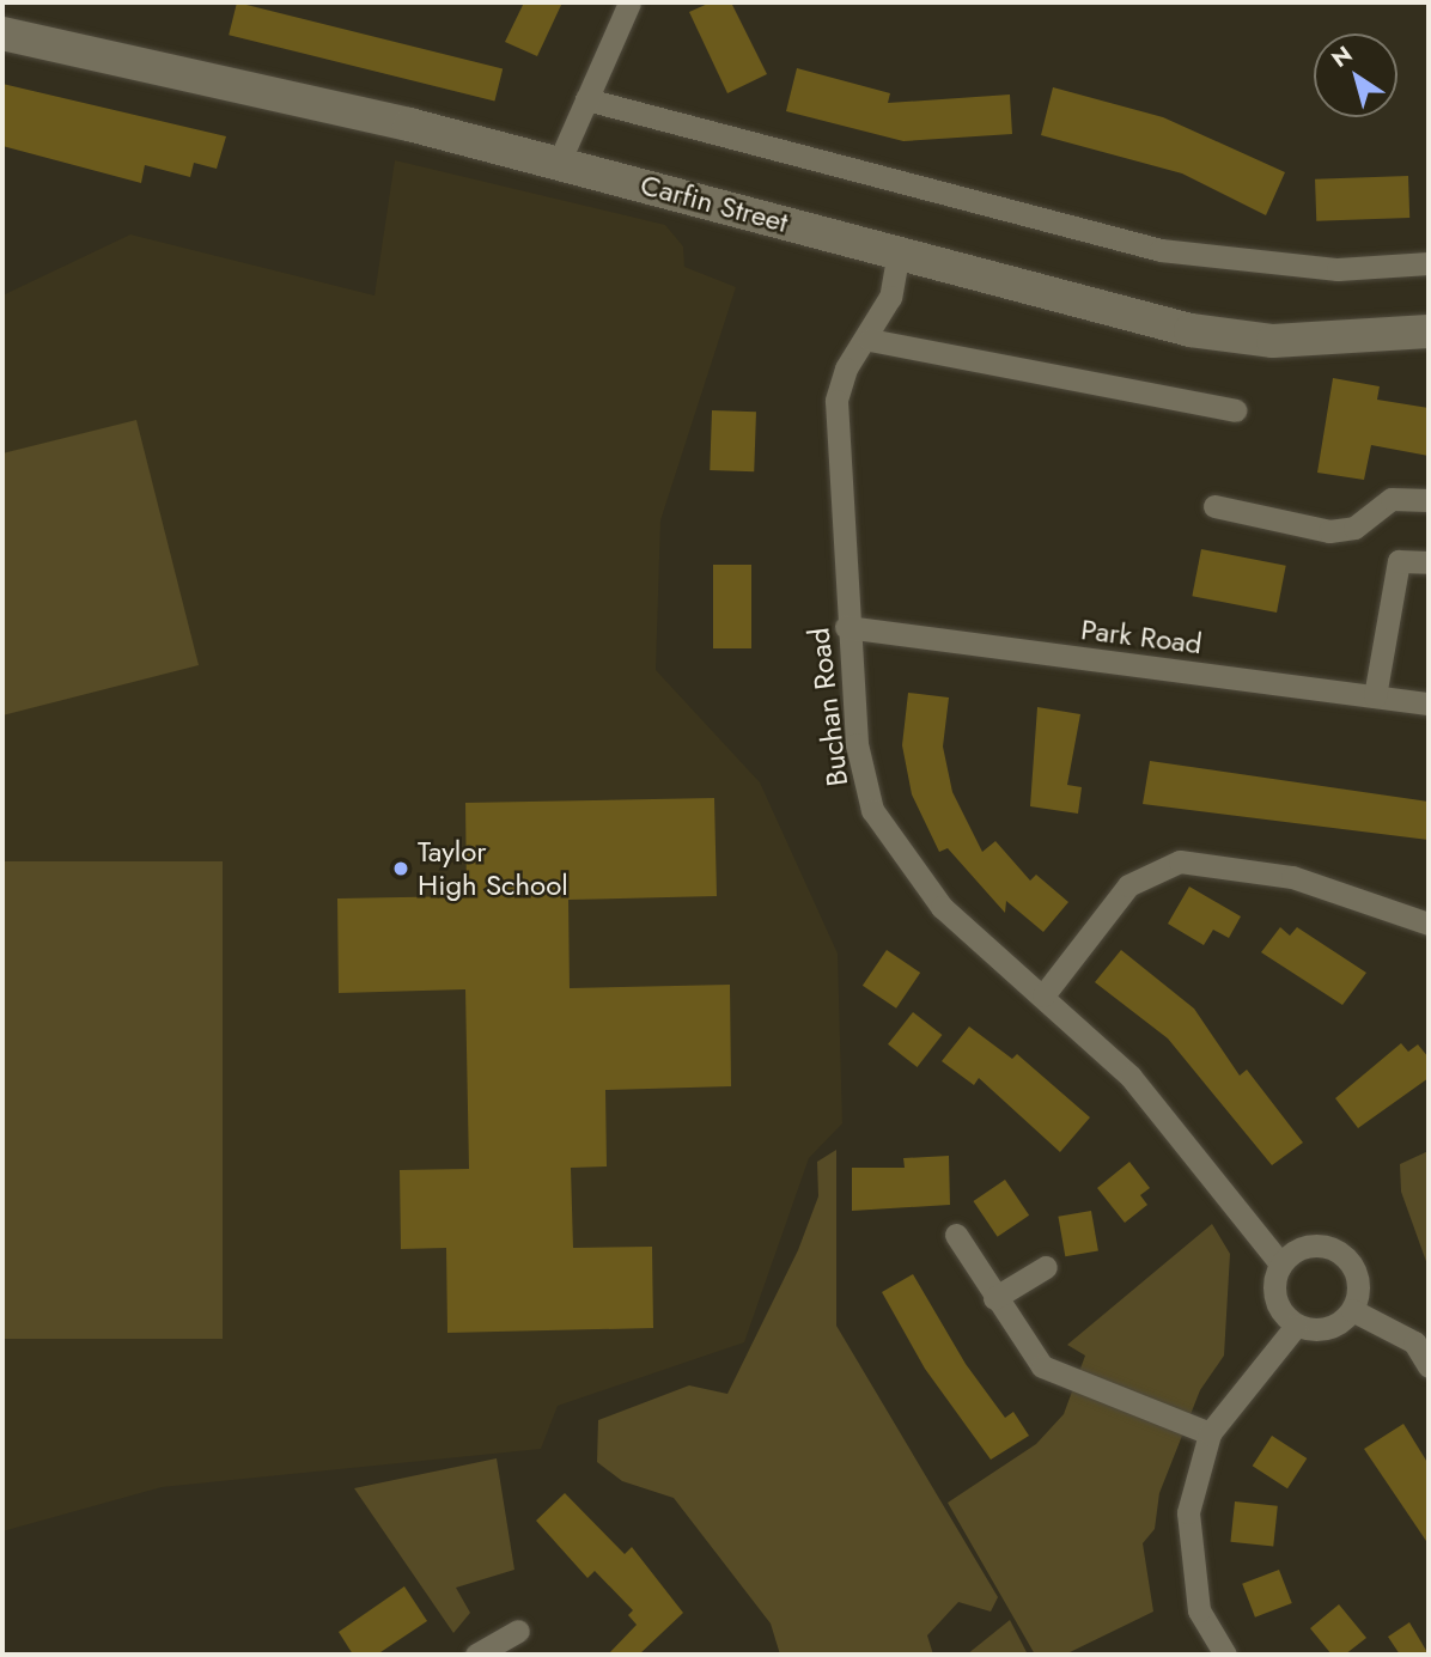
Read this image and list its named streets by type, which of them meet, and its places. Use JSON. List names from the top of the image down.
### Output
{
  "streets": {
    "main road": ["Carfin Street"],
    "street": ["Park Road", "Buchan Road"]
  },
  "crossings": [
    ["Carfin Street", "Buchan Road"],
    ["Park Road", "Buchan Road"]
  ],
  "places": ["Taylor High School"],
  "north": "top left"
}
